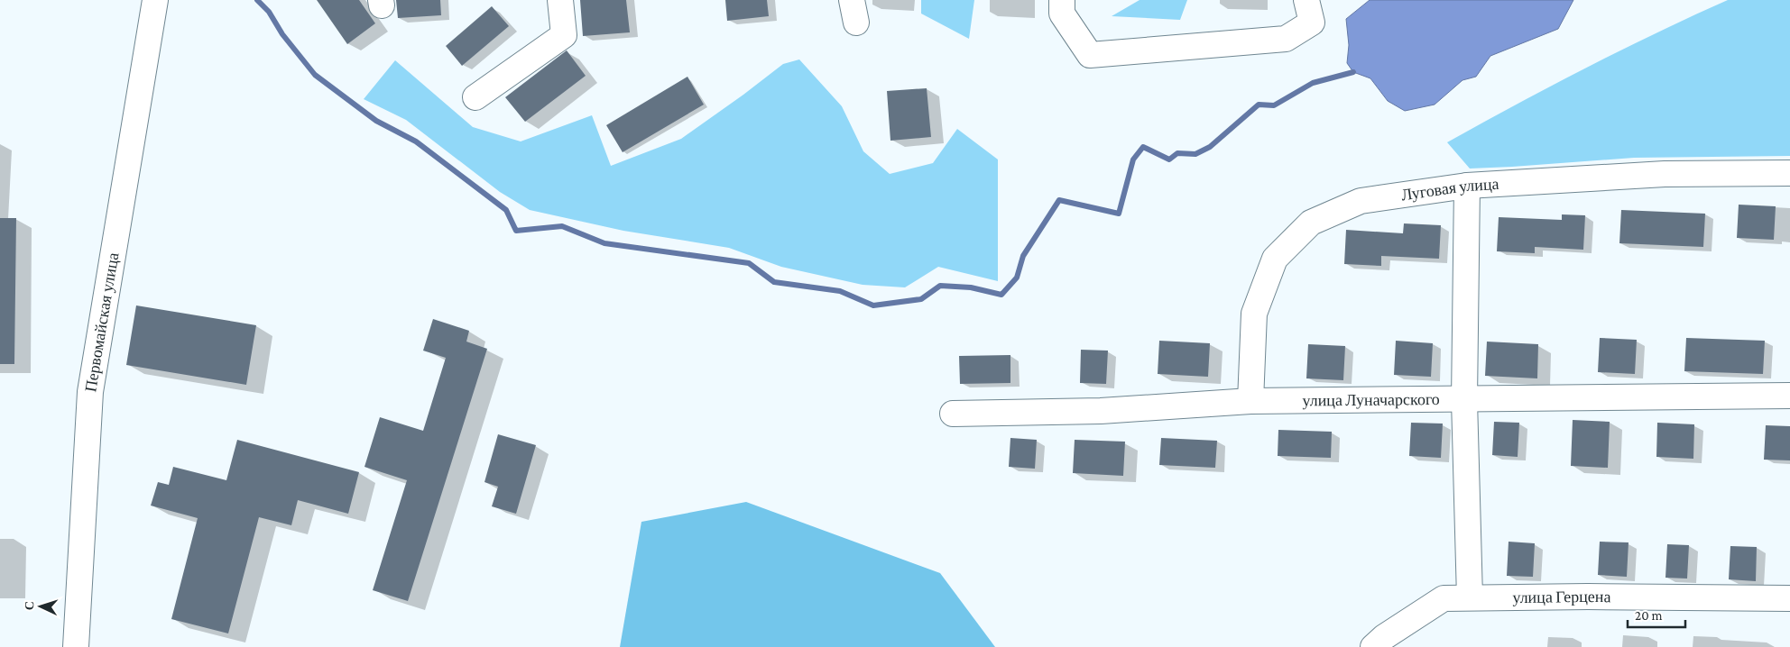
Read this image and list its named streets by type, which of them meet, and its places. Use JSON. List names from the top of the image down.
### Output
{
  "streets": {
    "street": [
      "Луговая улица",
      "Первомайская улица",
      "улица Луначарского",
      "улица Герцена"
    ]
  },
  "crossings": [
    ["Луговая улица", "улица Луначарского"]
  ],
  "scale_bar": "20 m",
  "north": "left"
}
